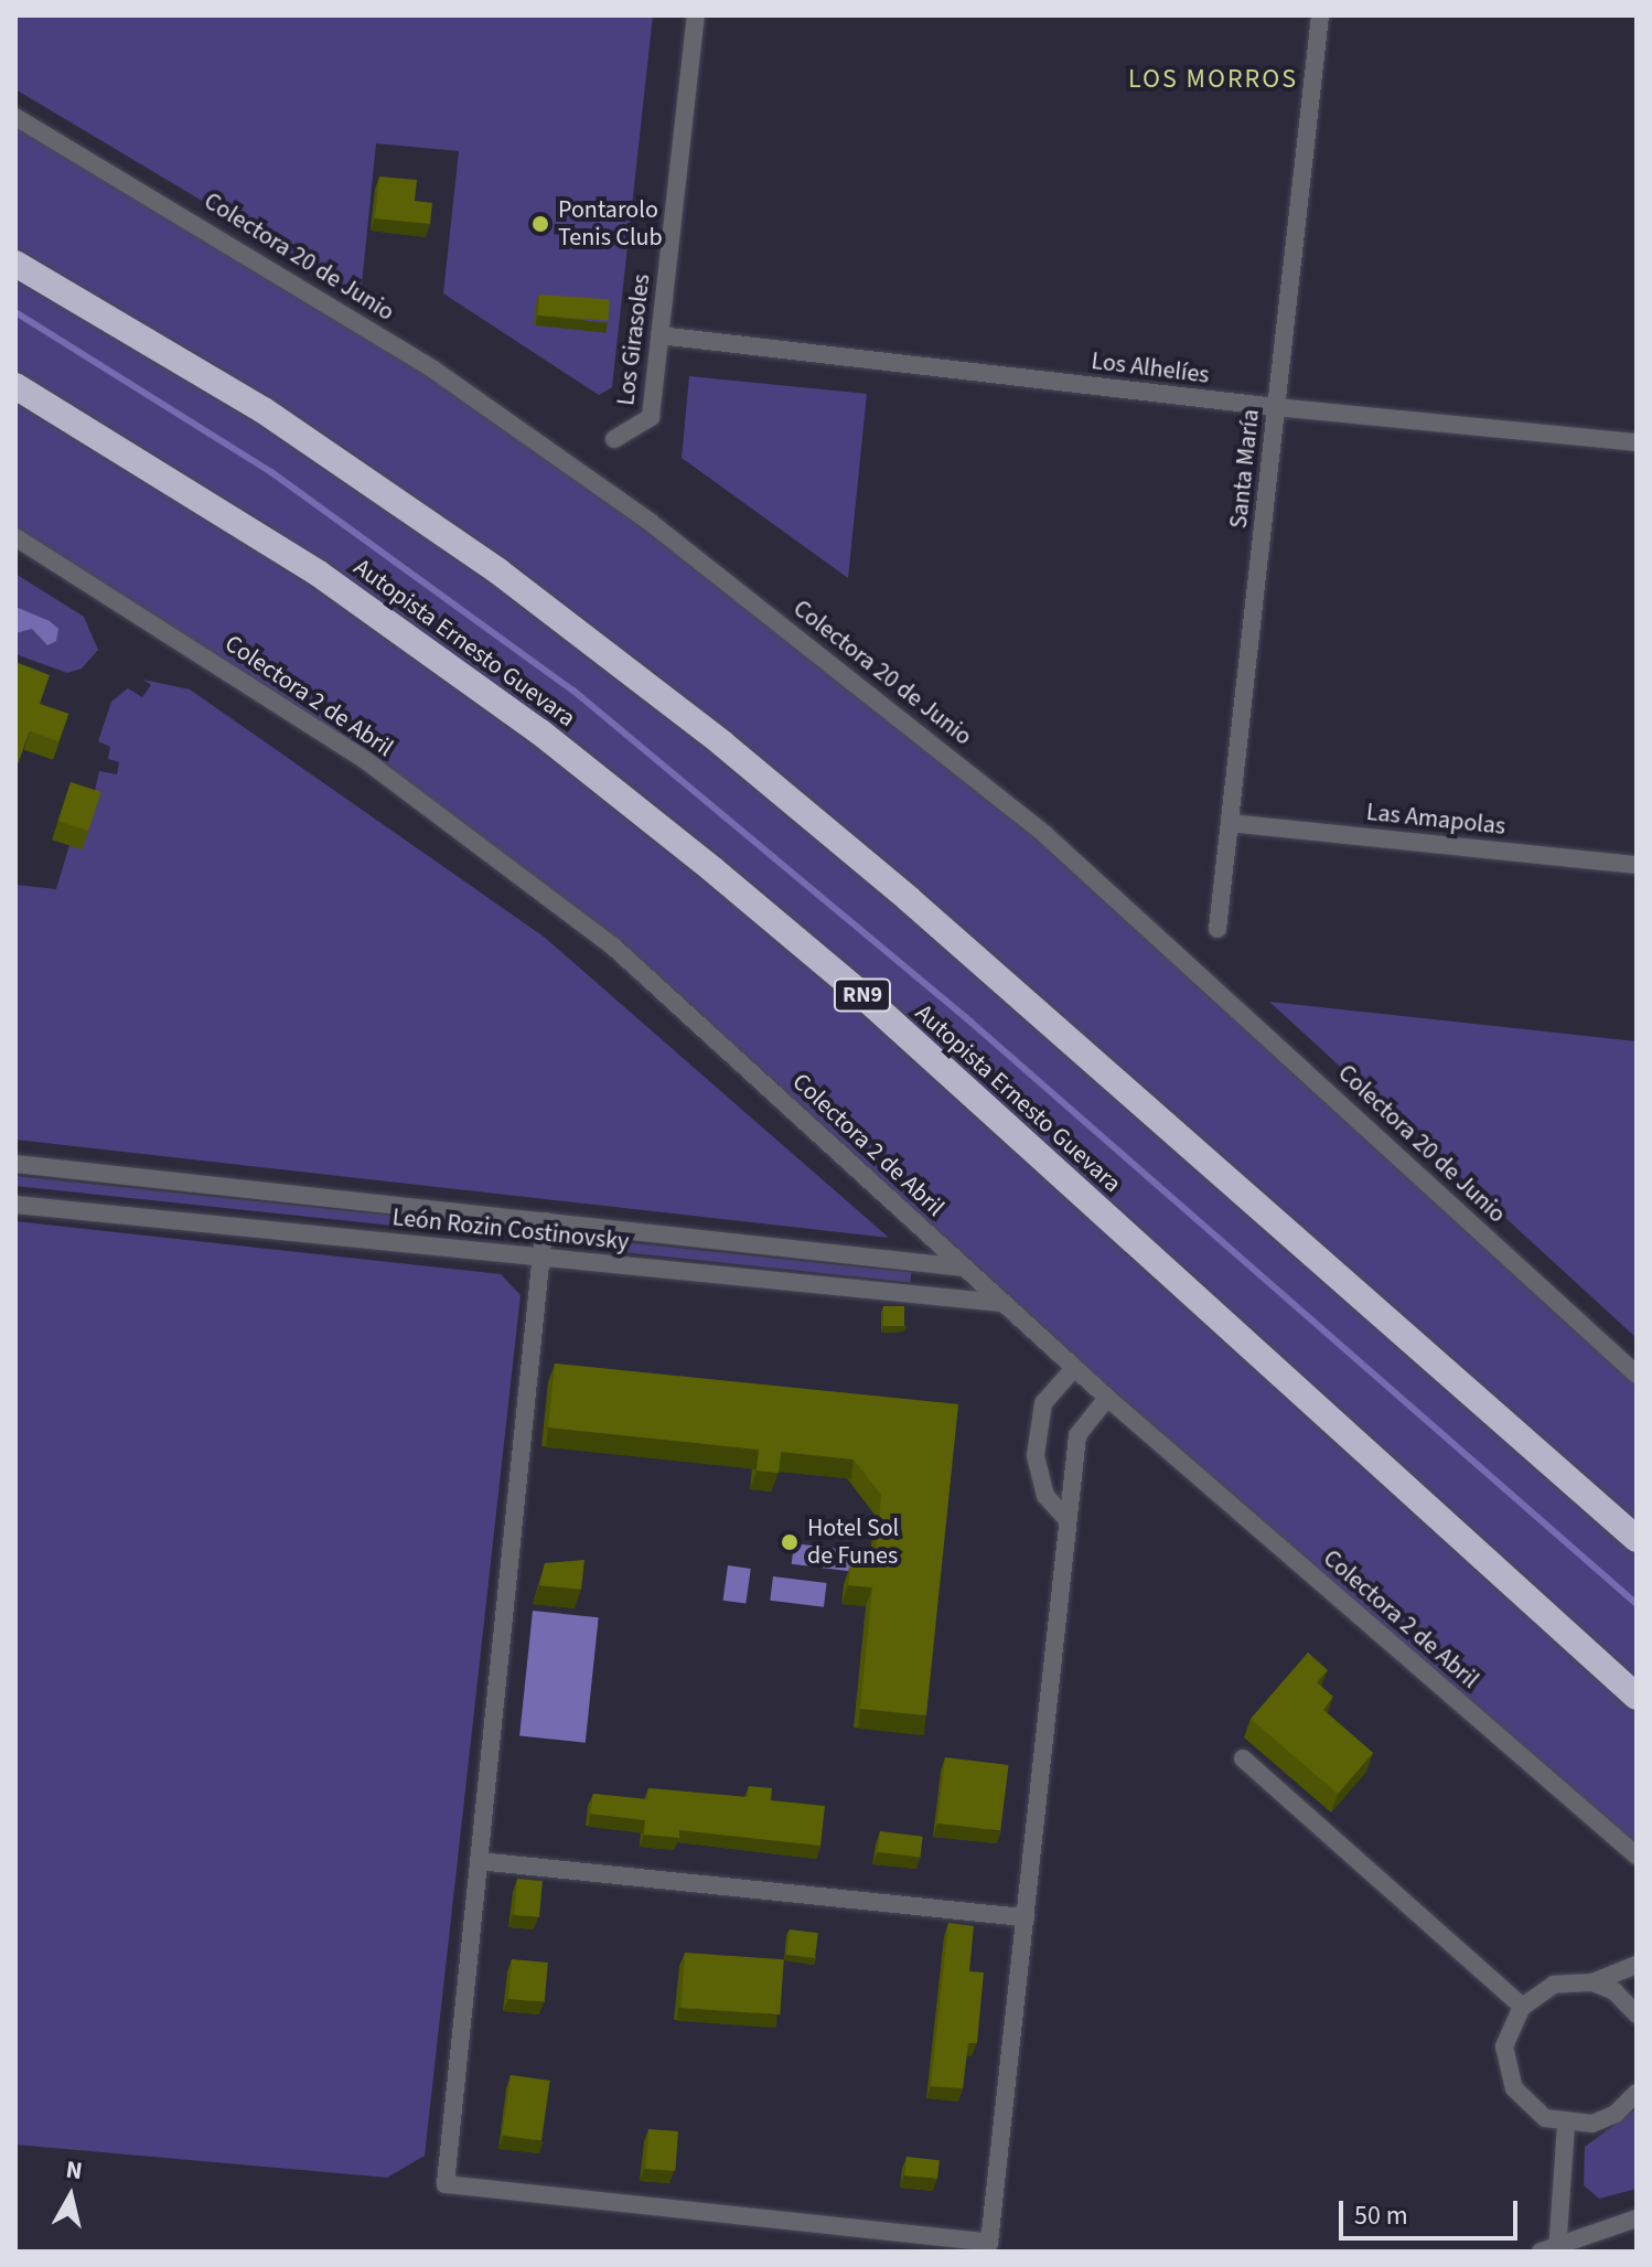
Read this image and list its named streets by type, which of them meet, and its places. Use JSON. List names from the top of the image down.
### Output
{
  "streets": {
    "highway": ["Autopista Ernesto Guevara", "RN9"],
    "street": [
      "Colectora 20 de Junio",
      "Los Girasoles",
      "Los Alhelíes",
      "Santa María",
      "Colectora 2 de Abril",
      "Las Amapolas",
      "León Rozin Costinovsky"
    ]
  },
  "crossings": [
    ["Los Girasoles", "Los Alhelíes"],
    ["Los Alhelíes", "Santa María"],
    ["Santa María", "Las Amapolas"],
    ["Colectora 2 de Abril", "León Rozin Costinovsky"]
  ],
  "districts": ["LOS MORROS"],
  "places": ["Pontarolo Tenis Club", "Hotel Sol de Funes"],
  "scale_bar": "50 m",
  "north": "top"
}
